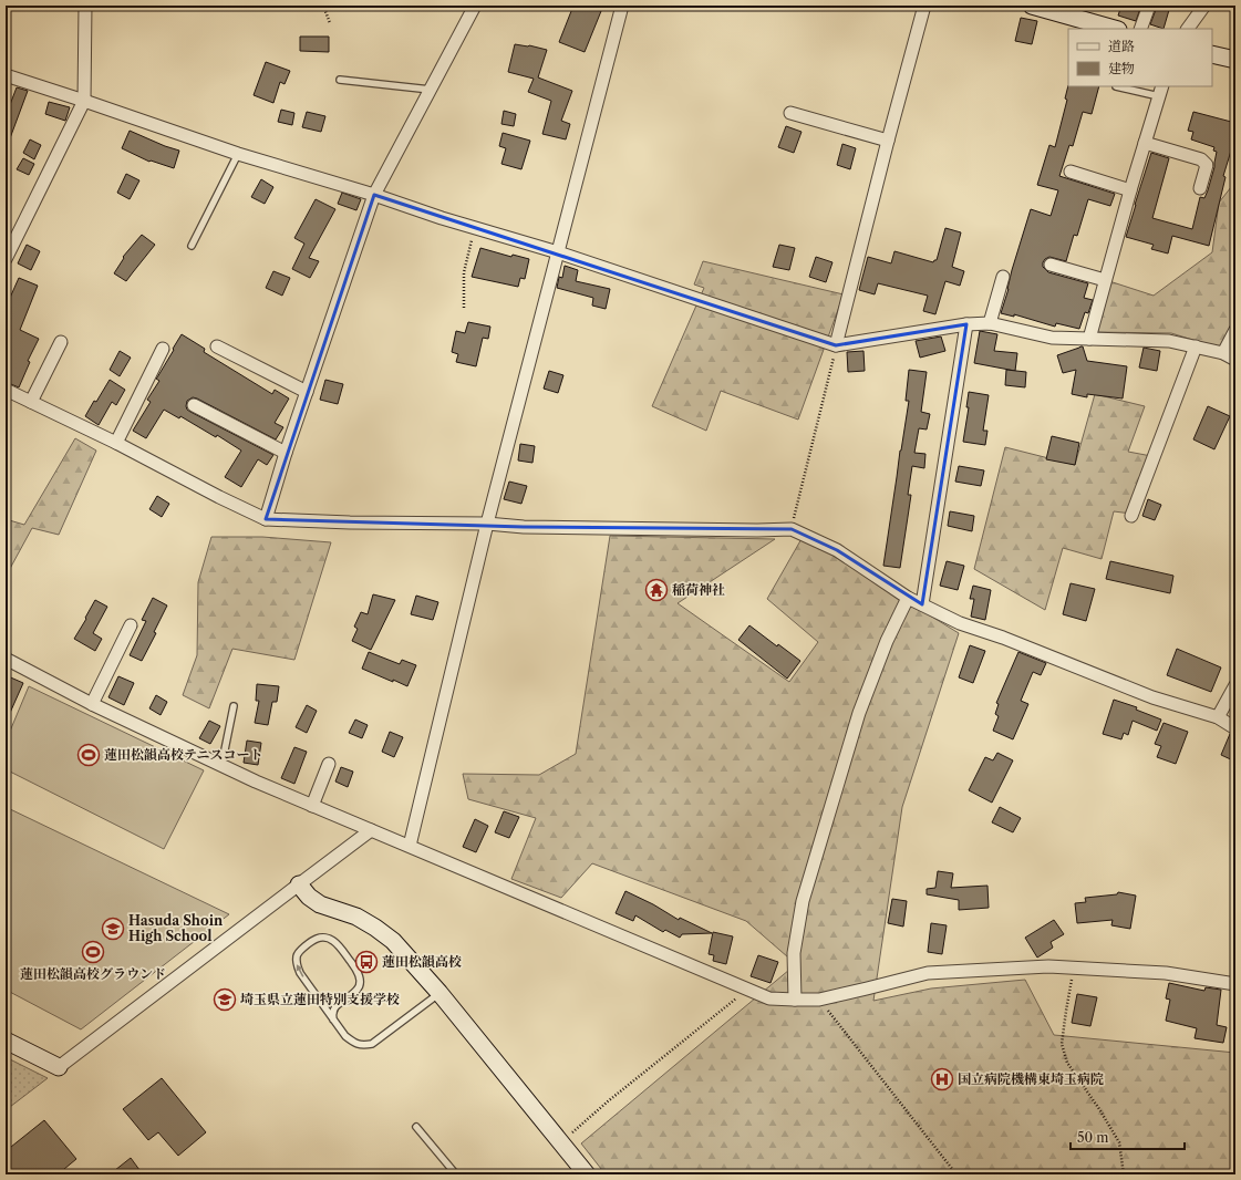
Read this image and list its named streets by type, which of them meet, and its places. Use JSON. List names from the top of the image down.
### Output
{
  "places": {
    "temple": ["稲荷神社"],
    "sports": ["蓮田松韻高校テニスコート", "蓮田松韻高校グラウンド"],
    "school or university": ["Hasuda Shoin High School", "埼玉県立蓮田特別支援学校"],
    "bus stop": ["蓮田松韻高校"],
    "hospital": ["国立病院機構東埼玉病院"]
  },
  "legend": ["道路", "建物"],
  "scale_bar": "50 m"
}
